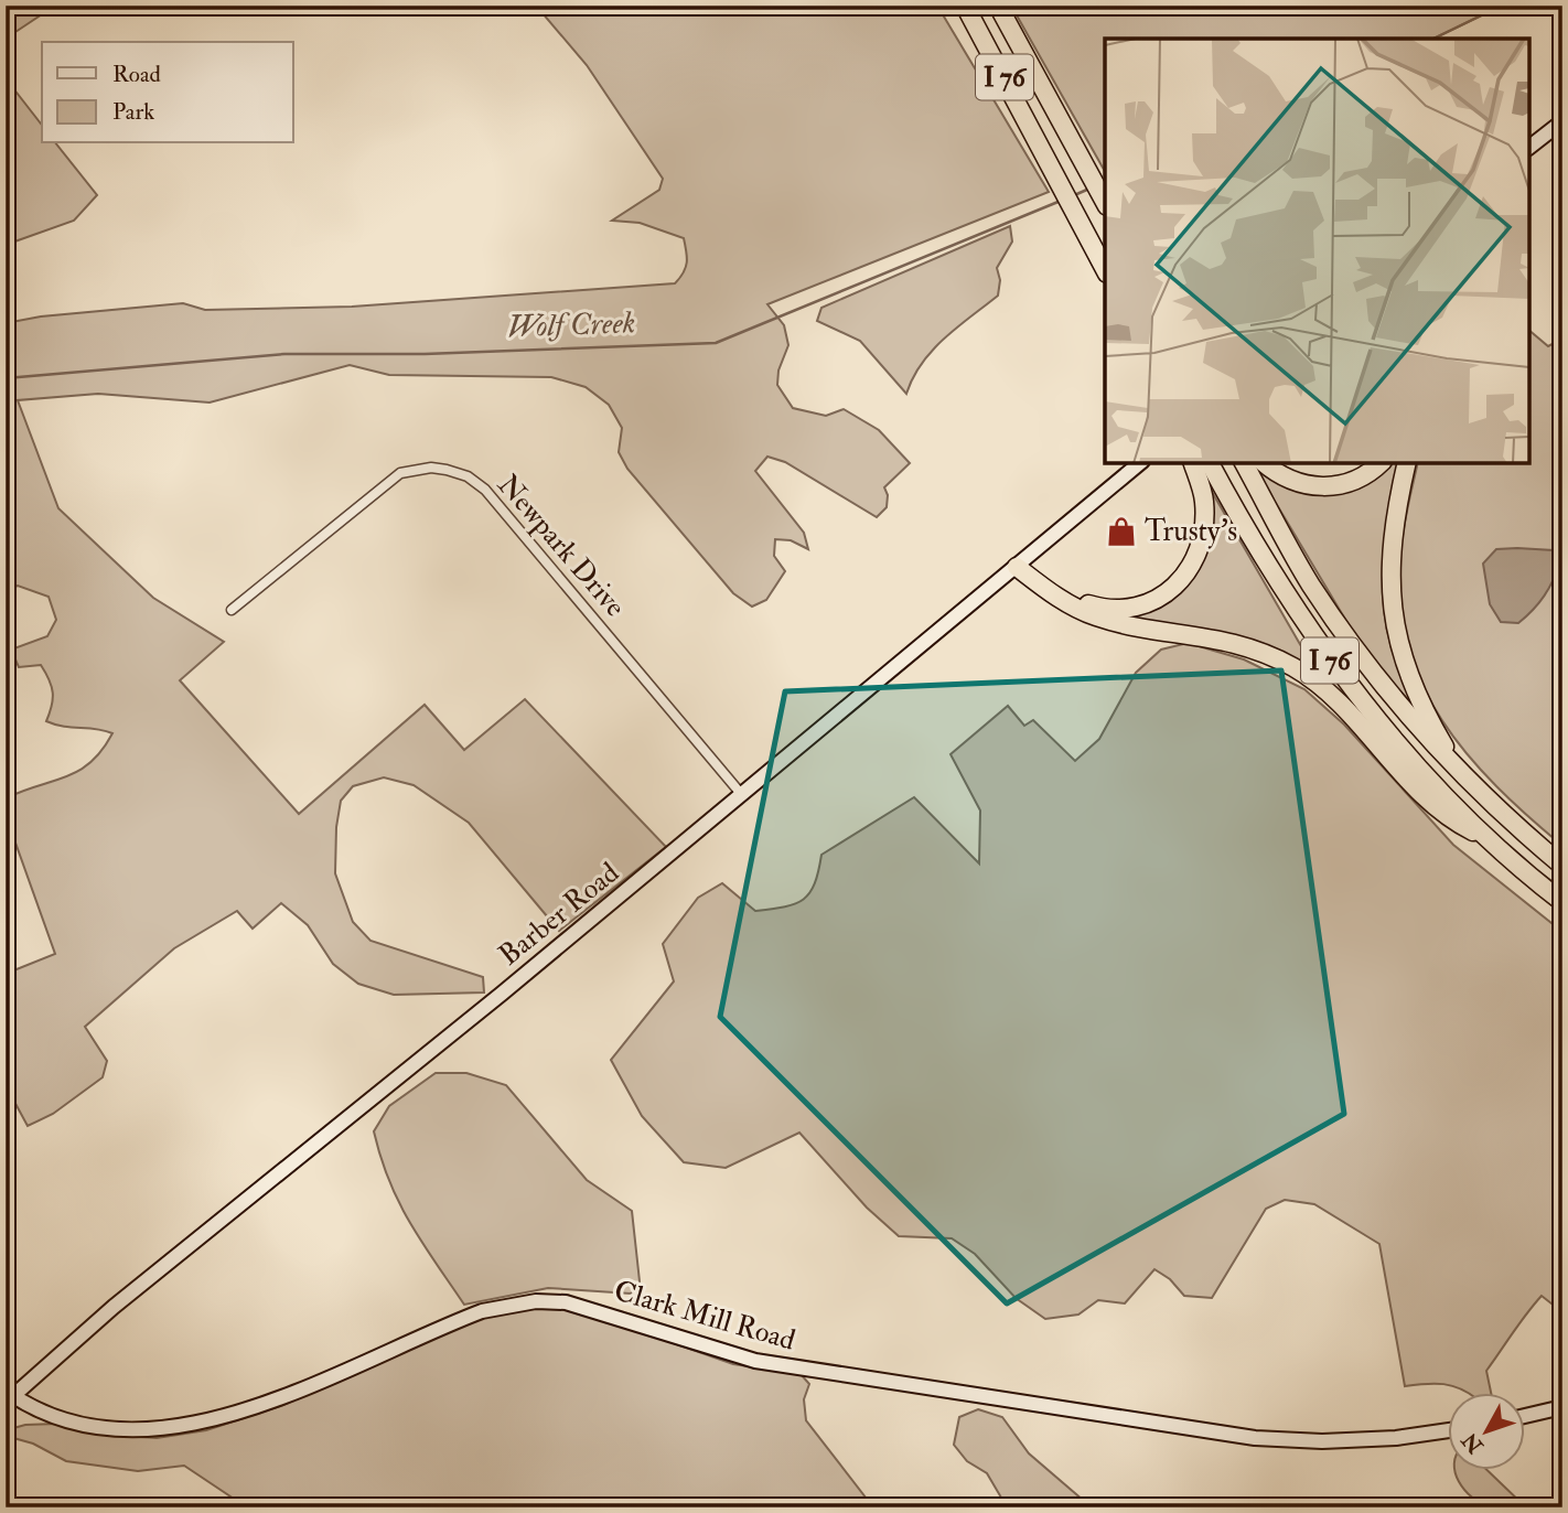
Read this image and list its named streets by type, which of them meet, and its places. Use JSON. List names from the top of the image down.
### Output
{
  "streets": {
    "highway": ["I 76"],
    "street": ["Newpark Drive", "Barber Road", "Clark Mill Road"]
  },
  "crossings": [
    ["Newpark Drive", "Barber Road"],
    ["Barber Road", "Clark Mill Road"]
  ],
  "water": ["Wolf Creek"],
  "places": {
    "shop": ["Trusty's"]
  },
  "legend": ["Road", "Park"],
  "north": "bottom left"
}
